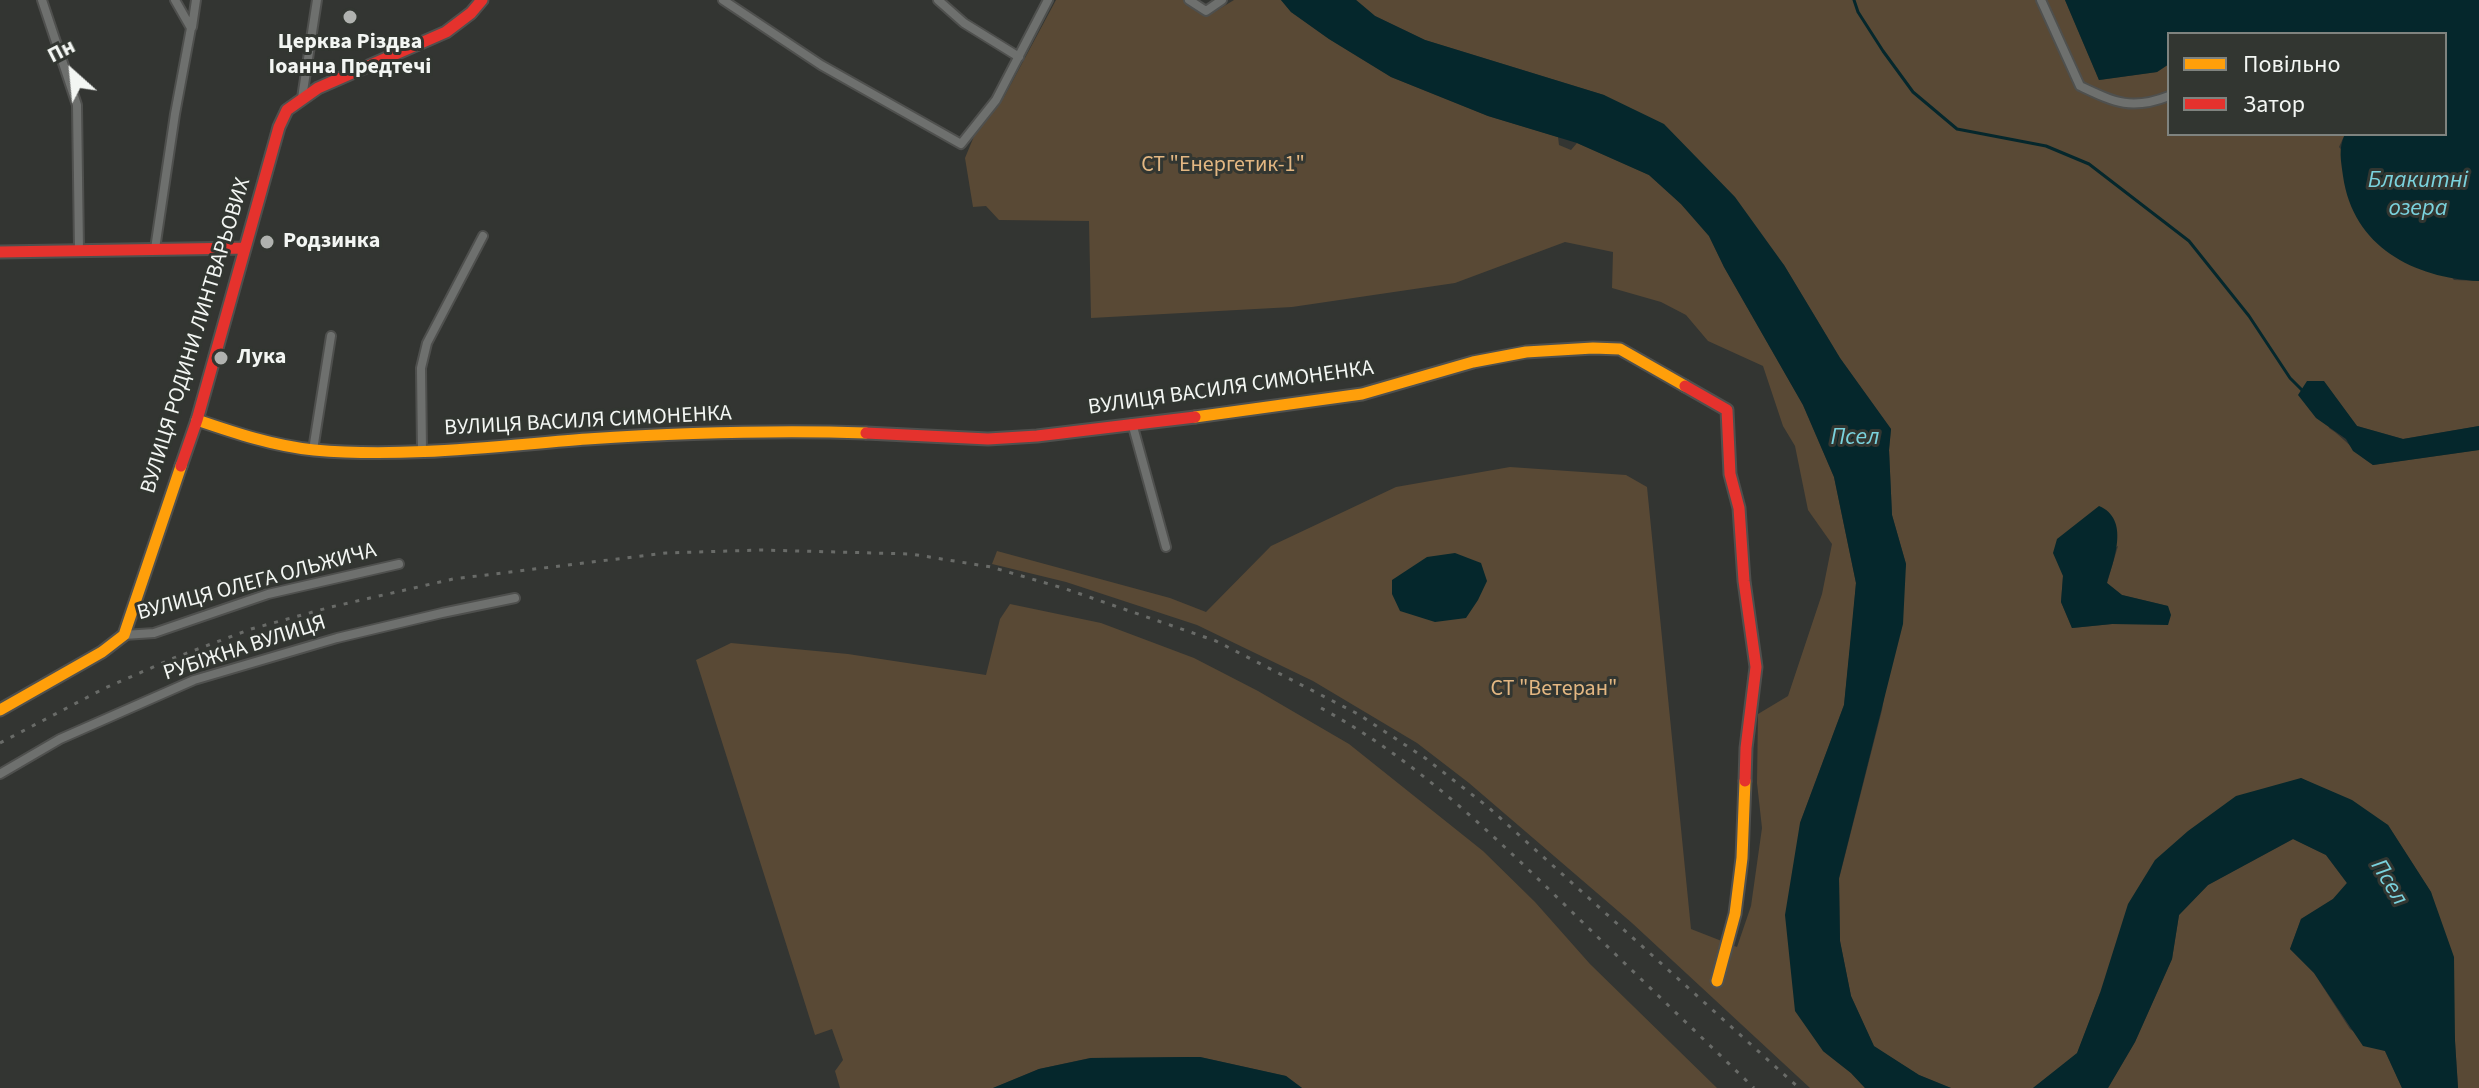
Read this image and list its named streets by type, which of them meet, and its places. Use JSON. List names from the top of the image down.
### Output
{
  "streets": {
    "street": [
      "ВУЛИЦЯ РОДИНИ ЛИНТВАРЬОВИХ",
      "ВУЛИЦЯ ВАСИЛЯ СИМОНЕНКА",
      "ВУЛИЦЯ ОЛЕГА ОЛЬЖИЧА",
      "РУБІЖНА ВУЛИЦЯ"
    ]
  },
  "crossings": [
    ["ВУЛИЦЯ РОДИНИ ЛИНТВАРЬОВИХ", "ВУЛИЦЯ ВАСИЛЯ СИМОНЕНКА"],
    ["ВУЛИЦЯ РОДИНИ ЛИНТВАРЬОВИХ", "ВУЛИЦЯ ОЛЕГА ОЛЬЖИЧА"]
  ],
  "water": ["Блакитні озера", "Псел"],
  "parks": ["СТ \"Енергетик-1\"", "СТ \"Ветеран\""],
  "places": ["Церква Різдва Іоанна Предтечі", "Родзинка", "Лука"],
  "legend": ["Повільно", "Затор"],
  "north": "top left"
}
